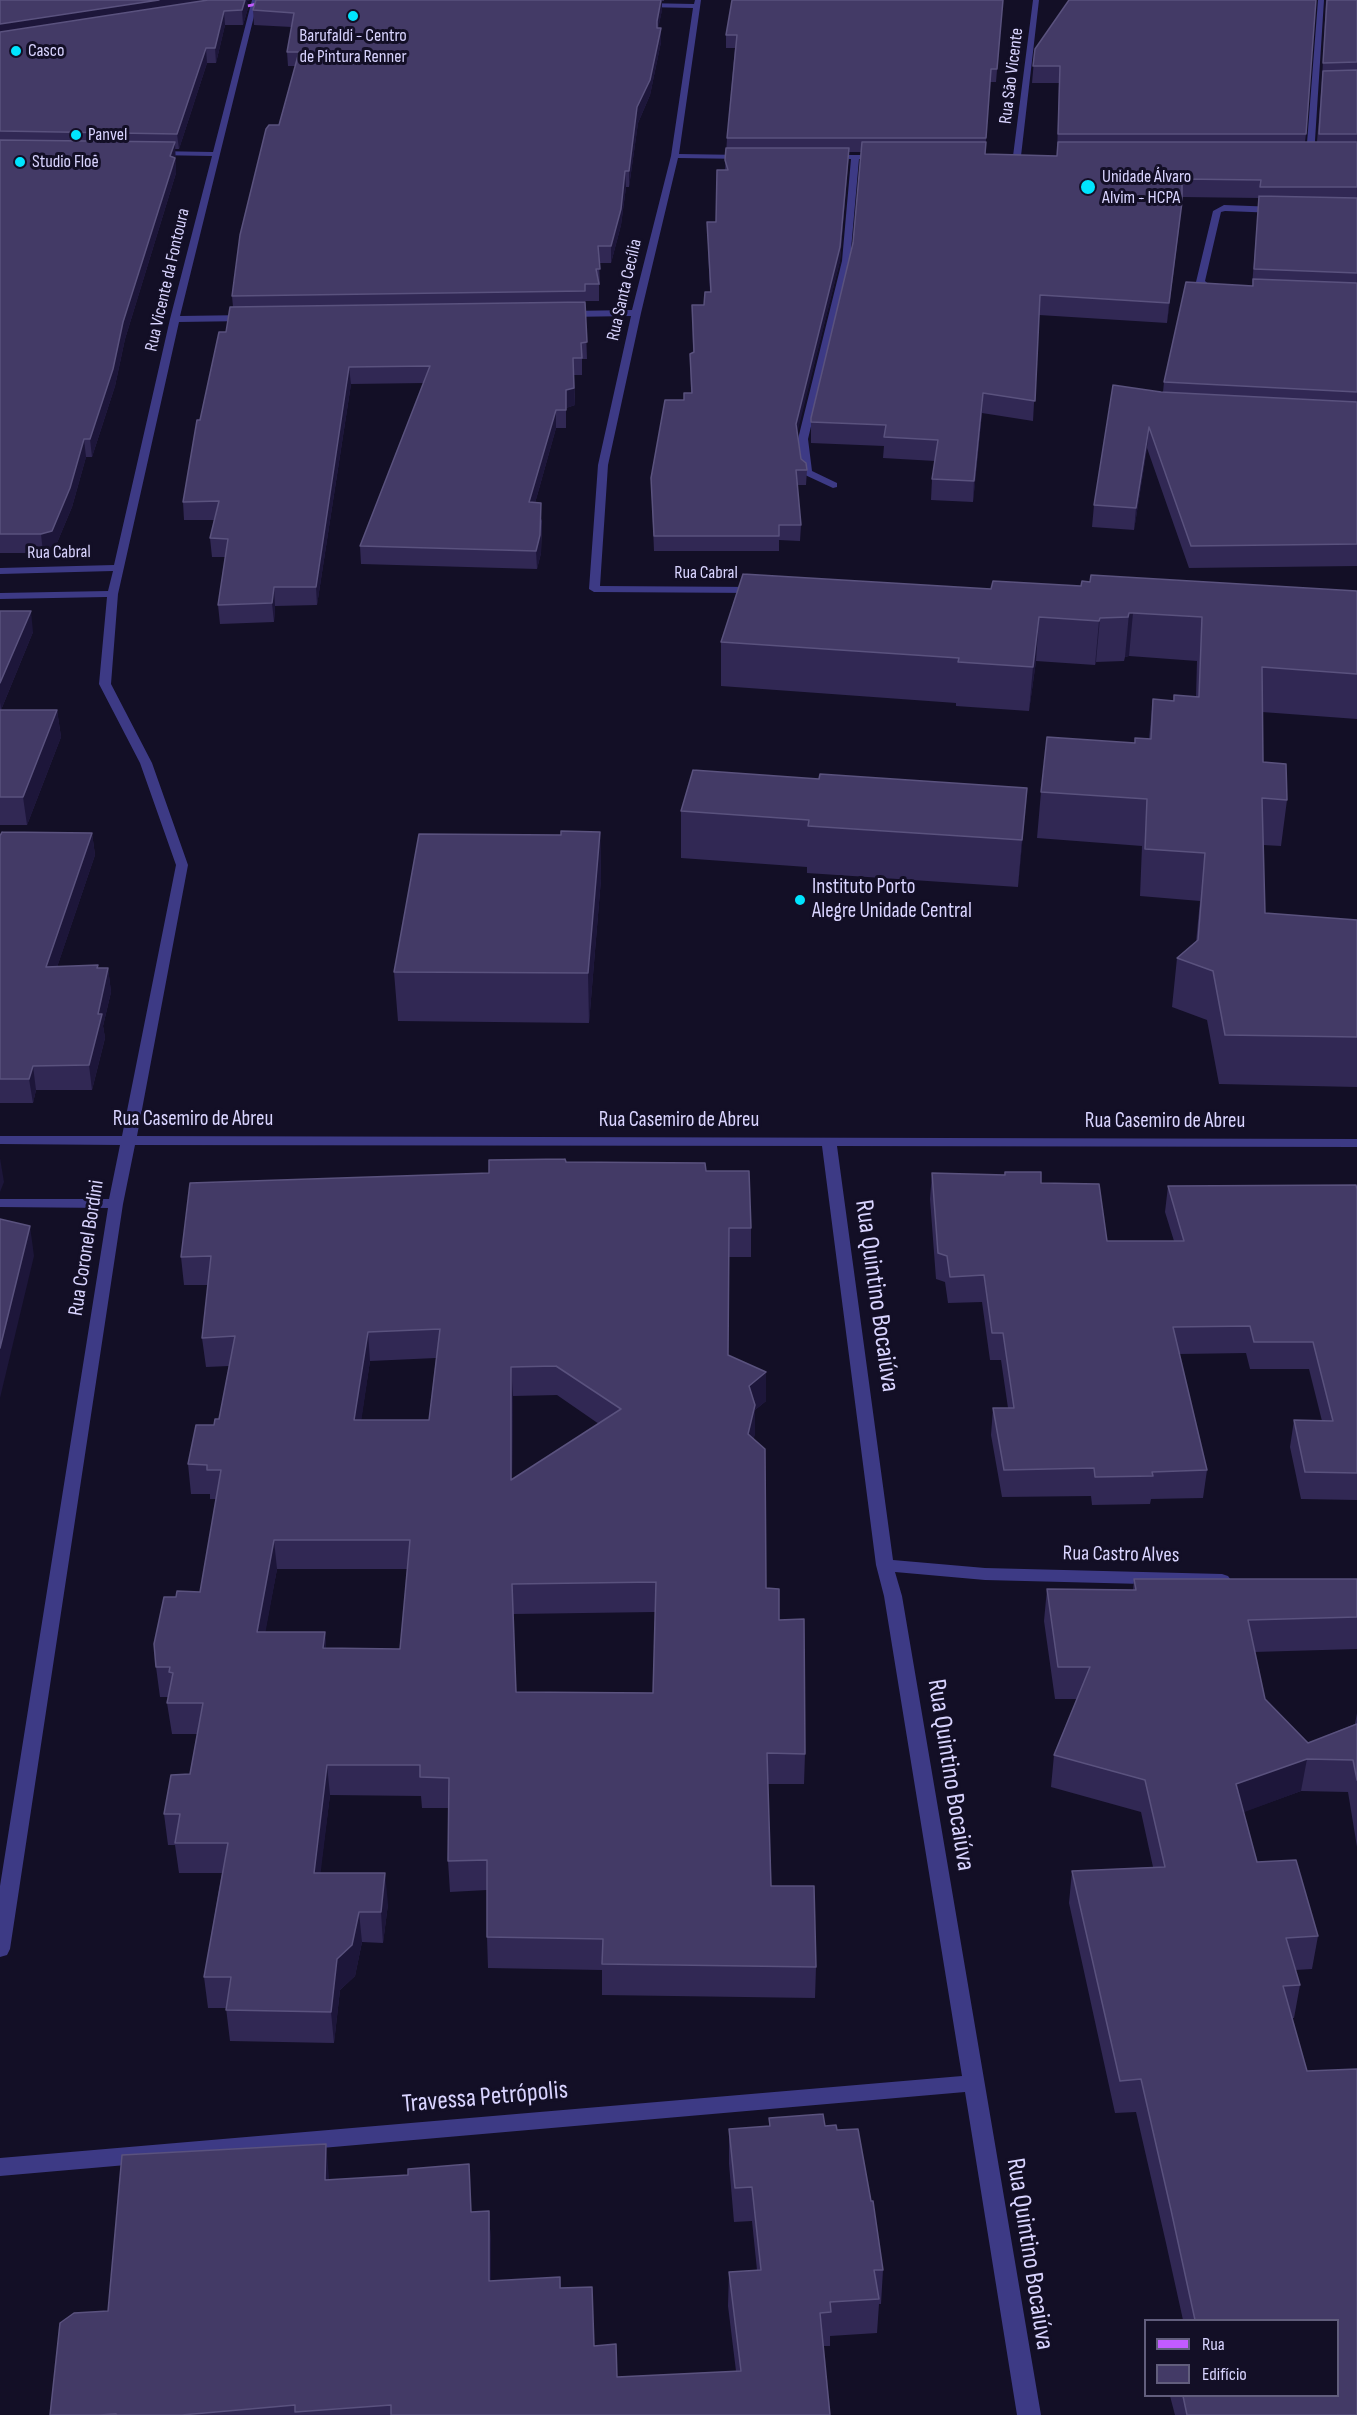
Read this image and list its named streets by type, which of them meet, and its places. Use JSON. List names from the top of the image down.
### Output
{
  "streets": {
    "street": [
      "Rua São Vicente",
      "Rua Vicente da Fontoura",
      "Rua Santa Cecília",
      "Rua Cabral",
      "Rua Casemiro de Abreu",
      "Rua Coronel Bordini",
      "Rua Quintino Bocaiúva",
      "Rua Castro Alves",
      "Travessa Petrópolis"
    ]
  },
  "crossings": [
    ["Rua Vicente da Fontoura", "Rua Cabral"],
    ["Rua Vicente da Fontoura", "Rua Coronel Bordini"],
    ["Rua Santa Cecília", "Rua Cabral"],
    ["Rua Cabral", "Rua Coronel Bordini"],
    ["Rua Casemiro de Abreu", "Rua Coronel Bordini"],
    ["Rua Casemiro de Abreu", "Rua Quintino Bocaiúva"],
    ["Rua Quintino Bocaiúva", "Rua Castro Alves"],
    ["Rua Quintino Bocaiúva", "Travessa Petrópolis"]
  ],
  "places": [
    "Barufaldi - Centro de Pintura Renner",
    "Casco",
    "Panvel",
    "Studio Floē",
    "Unidade Álvaro Alvim - HCPA",
    "Instituto Porto Alegre Unidade Central"
  ],
  "legend": ["Rua", "Edifício"]
}
